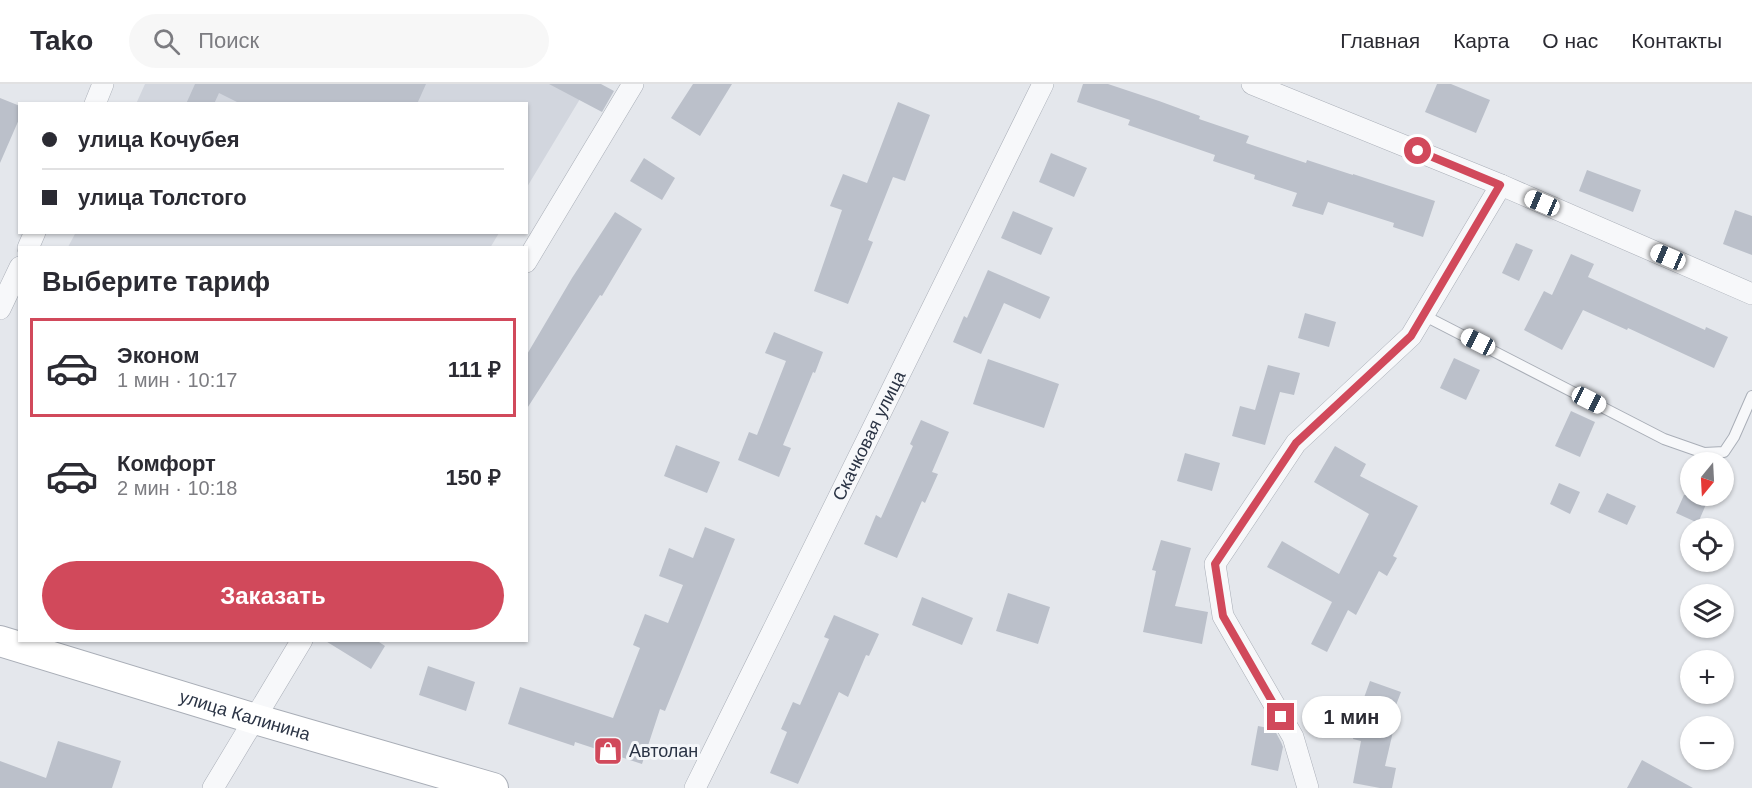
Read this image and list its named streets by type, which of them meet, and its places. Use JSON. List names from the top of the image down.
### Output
{
  "streets": {
    "main road": ["улица Калинина"],
    "street": ["Скачковая улица"]
  },
  "places": {
    "shop": ["Автолан"]
  },
  "north": "bottom",
  "page": {
    "header": "Tako",
    "search": "Поиск",
    "nav": [
      "Главная",
      "Карта",
      "О нас",
      "Контакты"
    ],
    "banner": ["улица Кочубея", "улица Толстого"],
    "heading": "Выберите тариф",
    "list": [
      {
        "name": "Эконом",
        "note": "1 мин · 10:17",
        "value": "111 ₽"
      },
      {
        "name": "Комфорт",
        "note": "2 мин · 10:18",
        "value": "150 ₽"
      }
    ],
    "map_buttons": ["+", "−"],
    "buttons": "Заказать",
    "bubble": "1 мин"
  }
}
